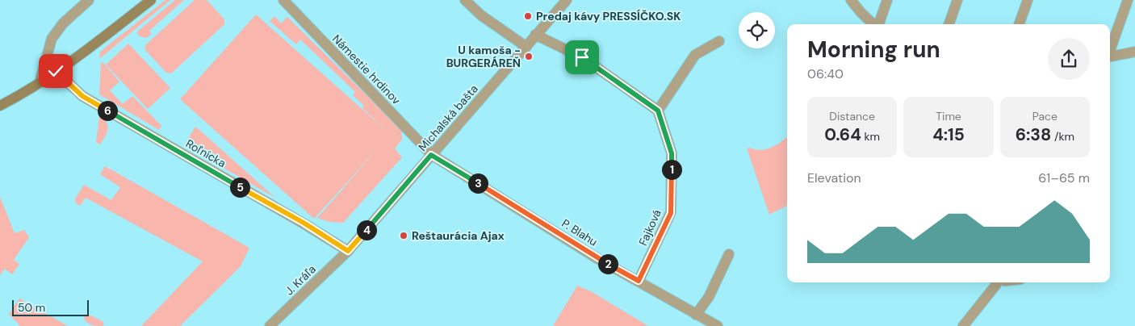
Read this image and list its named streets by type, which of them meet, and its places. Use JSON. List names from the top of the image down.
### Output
{
  "streets": {
    "street": [
      "Námestie hrdinov",
      "Michalská bašta",
      "Roľnícka",
      "Fajková",
      "P. Blahu",
      "J. Kráľa"
    ]
  },
  "crossings": [
    ["Námestie hrdinov", "Michalská bašta"],
    ["Námestie hrdinov", "P. Blahu"],
    ["Michalská bašta", "Roľnícka"],
    ["Michalská bašta", "P. Blahu"],
    ["Michalská bašta", "J. Kráľa"],
    ["Roľnícka", "J. Kráľa"],
    ["Fajková", "P. Blahu"]
  ],
  "places": ["Predaj kávy PRESSÍČKO.SK", "U kamoša - BURGERÁREŇ", "Reštaurácia Ajax"],
  "scale_bar": "50 m",
  "page": {
    "heading": ["Morning run", "06:40"],
    "stats": [
      ["Distance", "0.64 km"],
      ["Time", "4:15"],
      ["Pace", "6:38 /km"]
    ],
    "pins": [
      "6",
      "1",
      "3",
      "5",
      "4",
      "2"
    ],
    "chart": ["Elevation", "61–65 m"],
    "scale": "50 m"
  }
}
